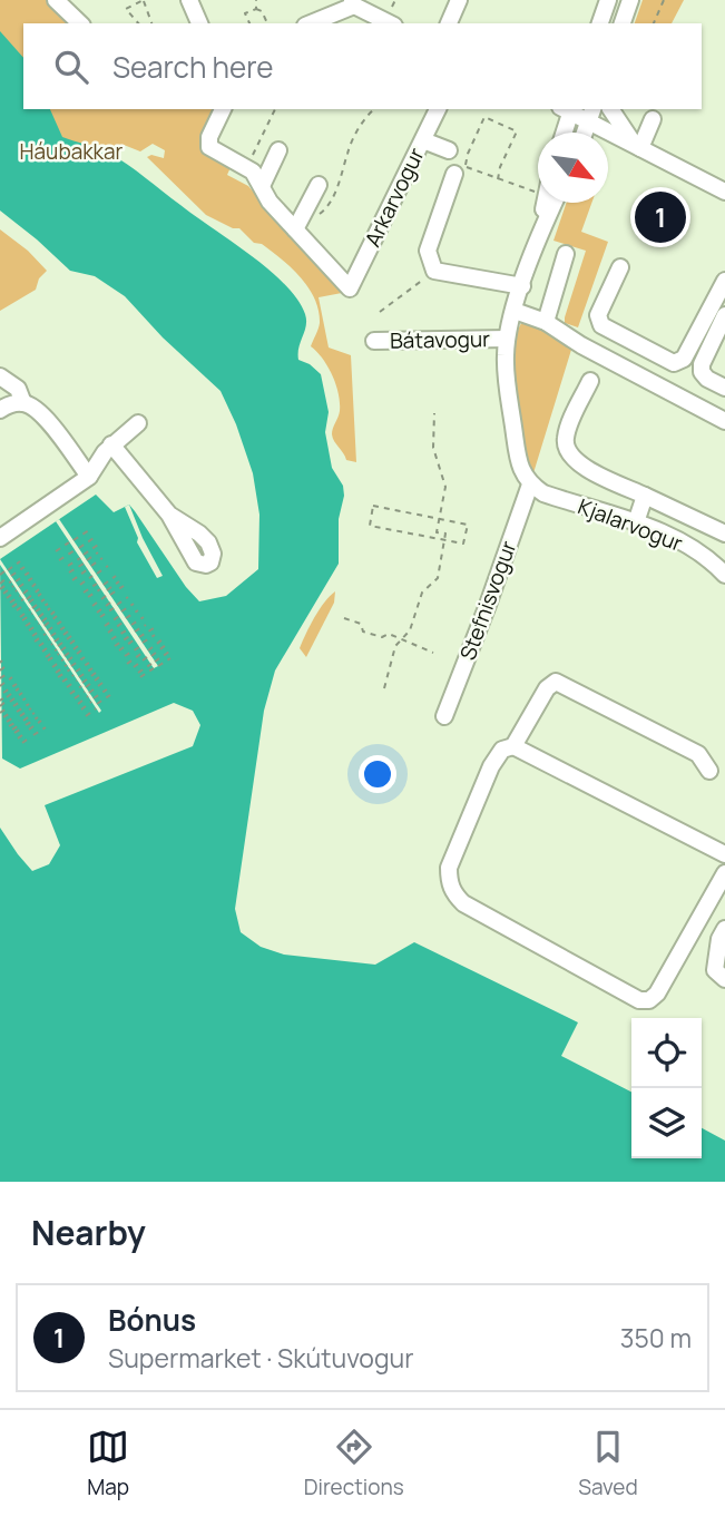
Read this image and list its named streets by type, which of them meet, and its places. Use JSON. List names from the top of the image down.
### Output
{
  "streets": {
    "street": [
      "Arkarvogur",
      "Bátavogur",
      "Kjalarvogur",
      "Stefnisvogur"
    ]
  },
  "crossings": [
    ["Kjalarvogur", "Stefnisvogur"]
  ],
  "parks": ["Háubakkar"],
  "north": "bottom right",
  "page": {
    "search": "Search here",
    "pins": "1",
    "heading": "Nearby",
    "list": [
      {
        "mark": "1",
        "name": "Bónus",
        "note": "Supermarket · Skútuvogur",
        "value": "350 m"
      }
    ],
    "nav": ["Map", "Directions", "Saved"]
  }
}
